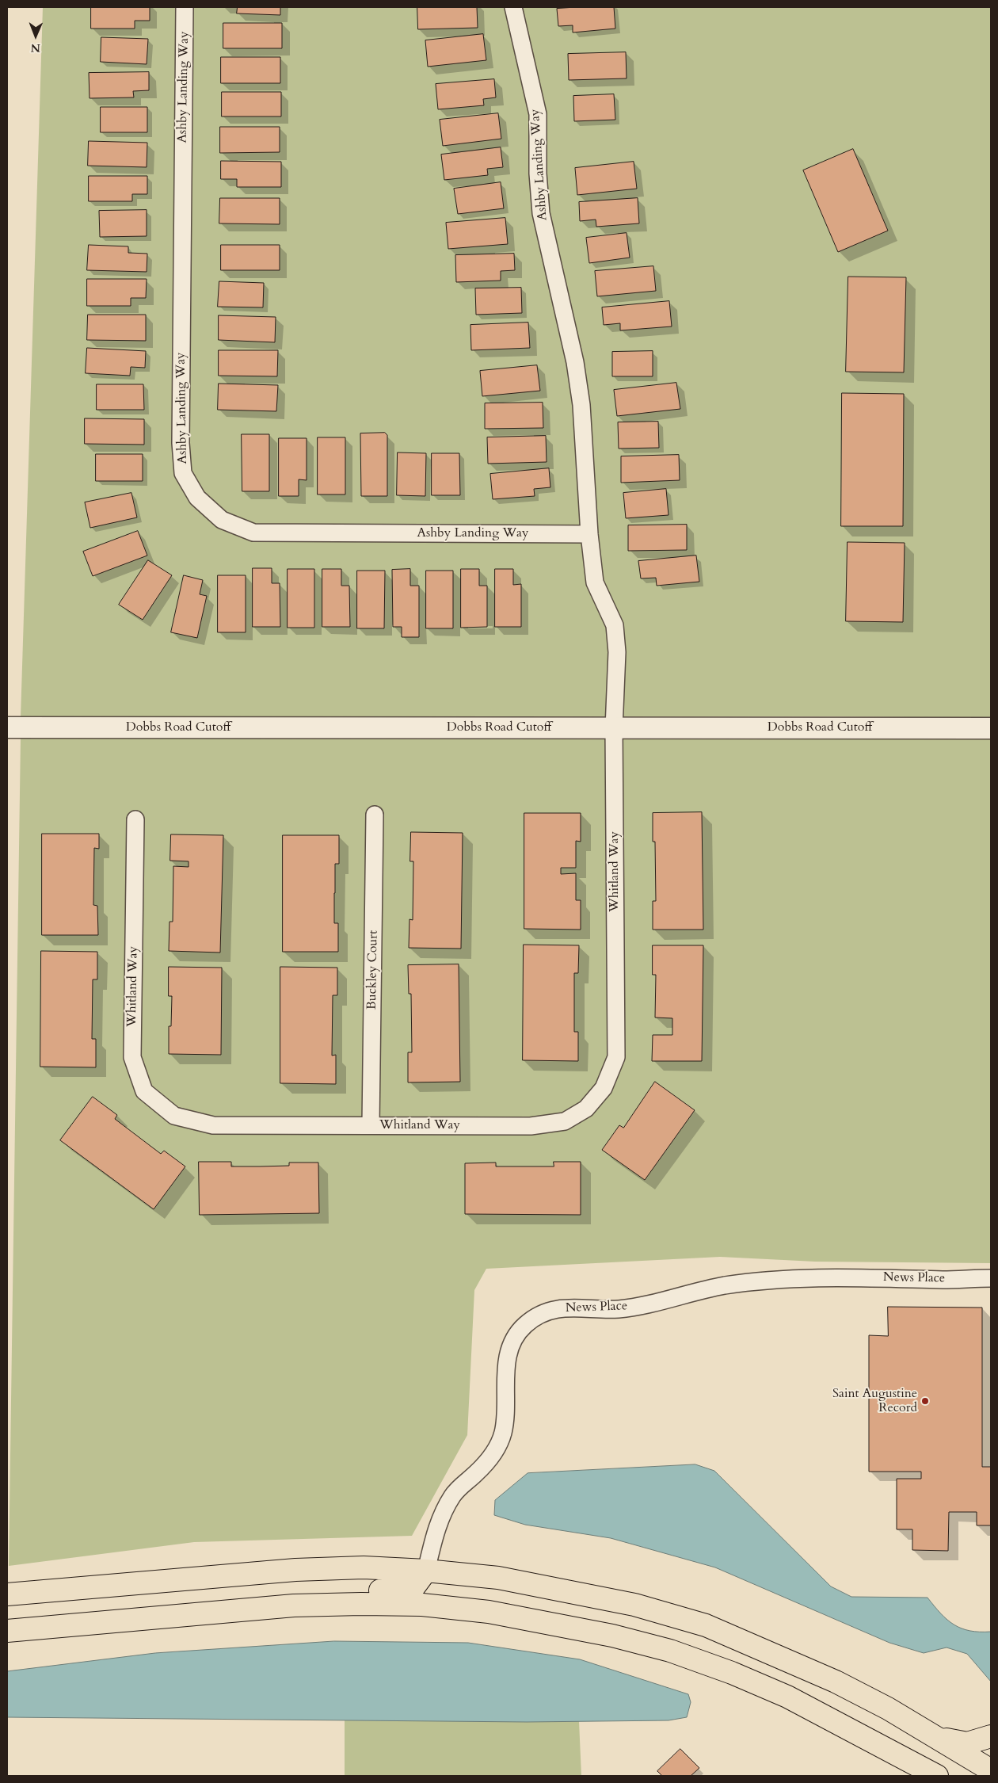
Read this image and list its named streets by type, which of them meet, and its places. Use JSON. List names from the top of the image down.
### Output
{
  "streets": {
    "street": [
      "Ashby Landing Way",
      "Dobbs Road Cutoff",
      "Whitland Way",
      "Buckley Court",
      "News Place"
    ]
  },
  "crossings": [
    ["Ashby Landing Way", "Dobbs Road Cutoff"],
    ["Ashby Landing Way", "Whitland Way"],
    ["Dobbs Road Cutoff", "Whitland Way"],
    ["Whitland Way", "Buckley Court"]
  ],
  "places": ["Saint Augustine Record"],
  "north": "bottom"
}
